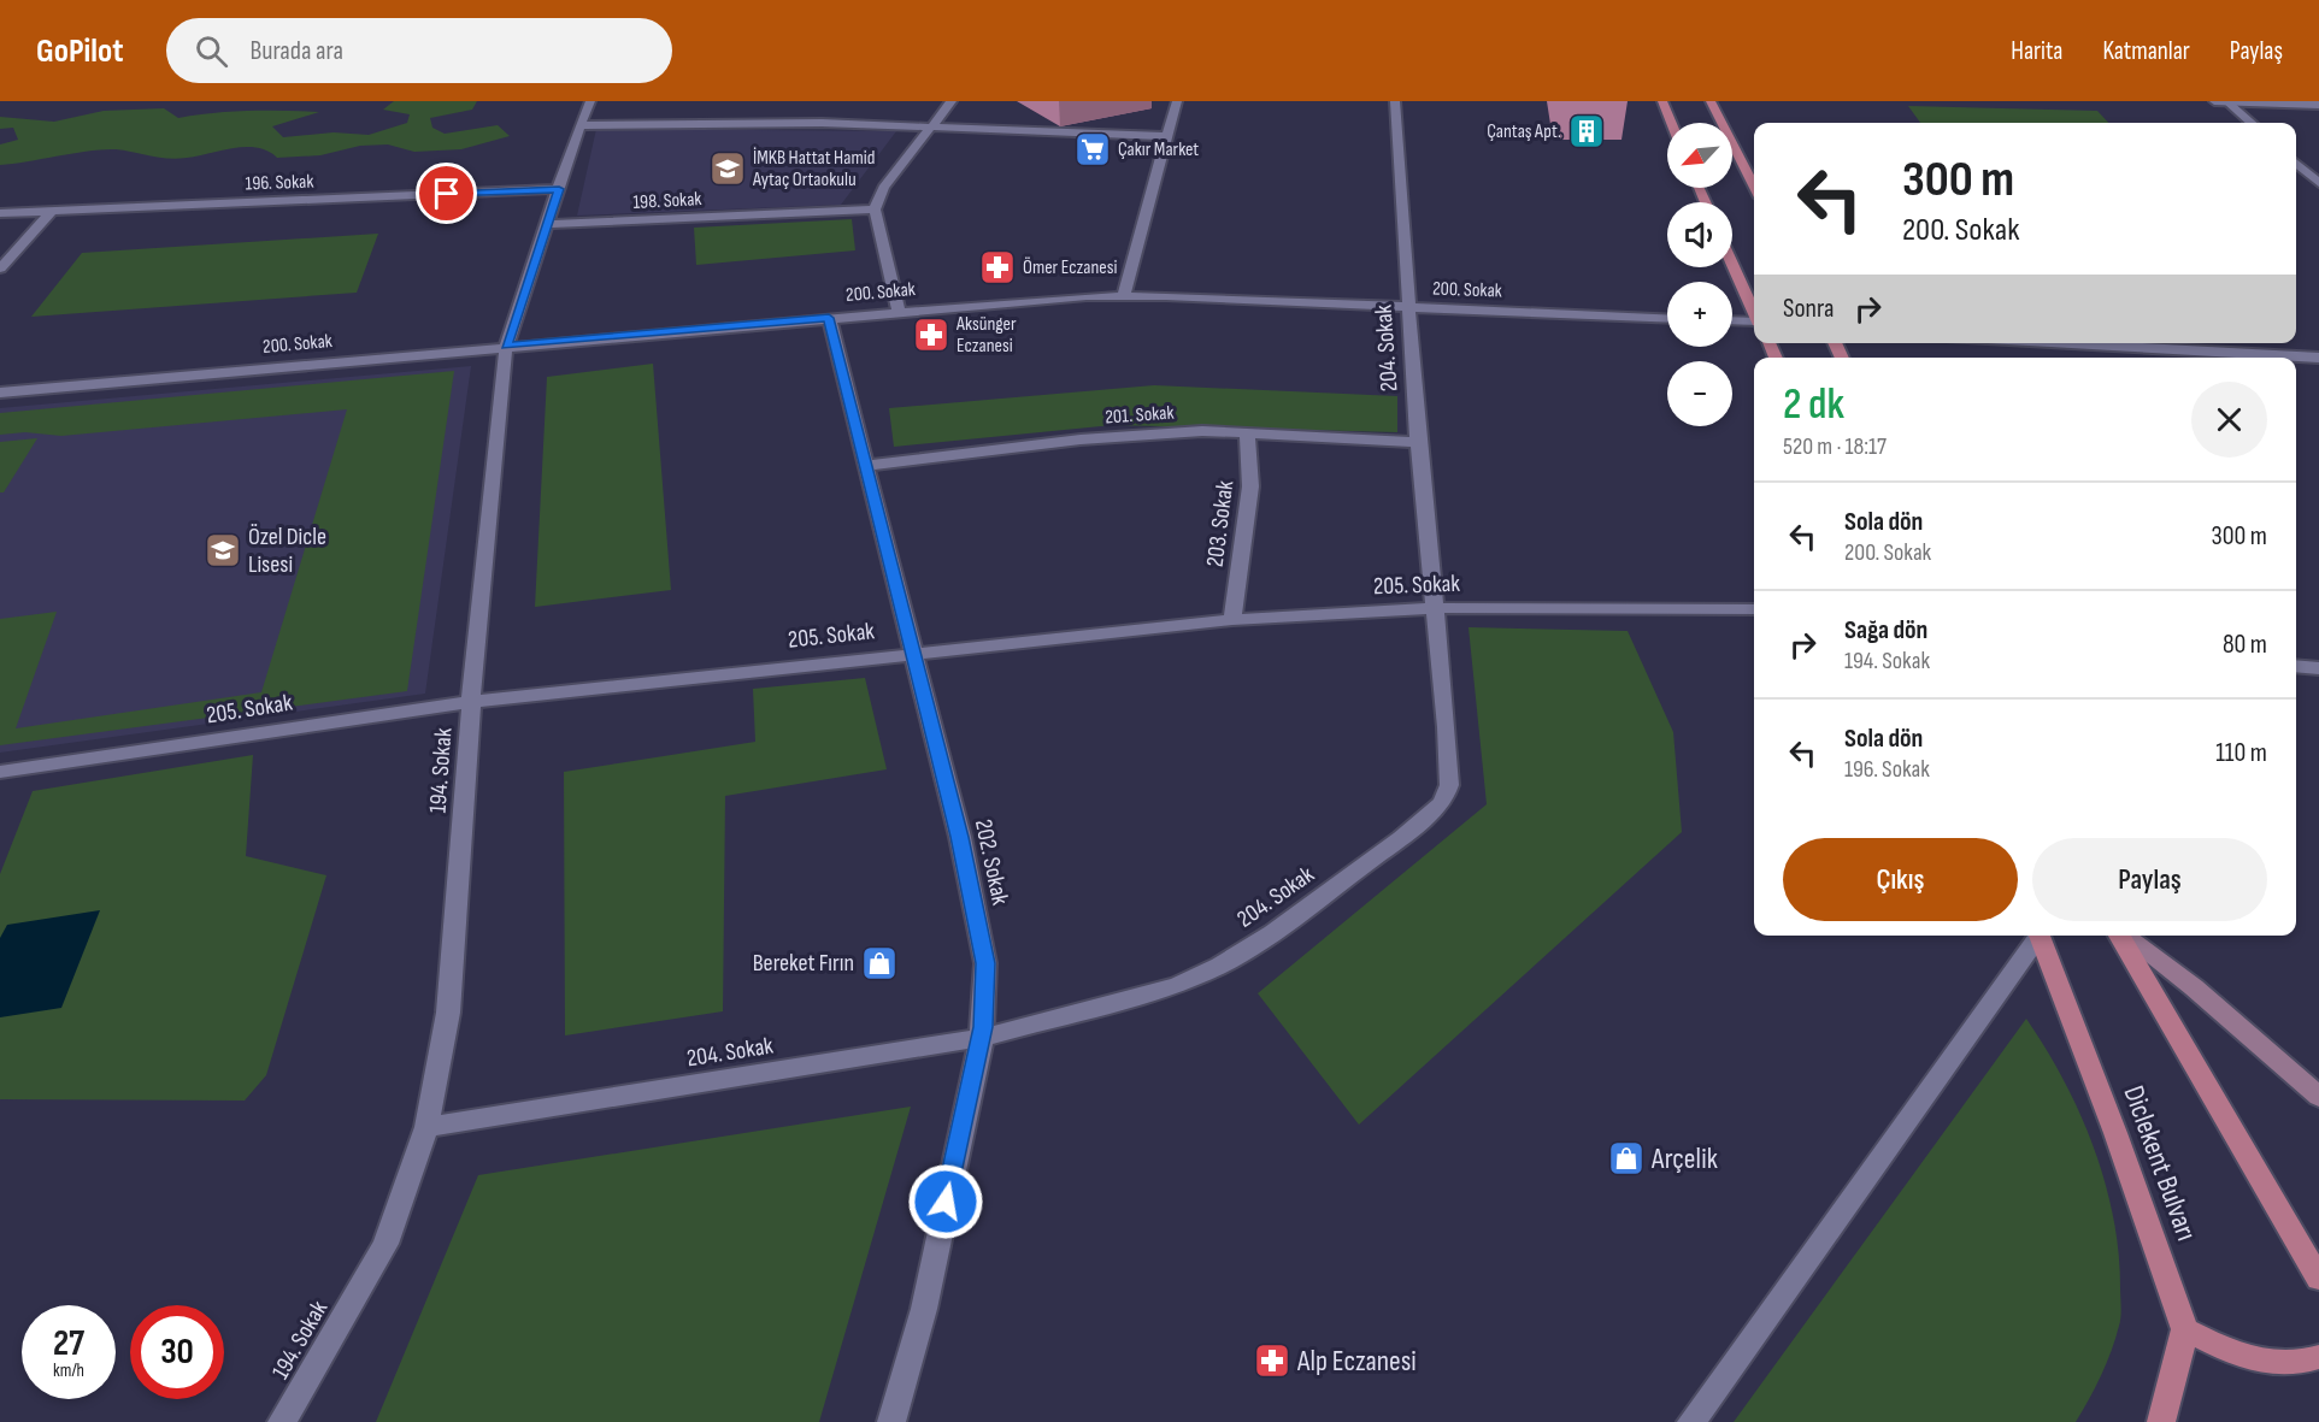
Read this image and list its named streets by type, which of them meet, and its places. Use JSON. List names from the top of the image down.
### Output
{
  "streets": {
    "main road": ["Diclekent Bulvarı"],
    "street": [
      "196. Sokak",
      "198. Sokak",
      "200. Sokak",
      "204. Sokak",
      "201. Sokak",
      "203. Sokak",
      "205. Sokak",
      "194. Sokak",
      "202. Sokak"
    ]
  },
  "crossings": [
    ["196. Sokak", "194. Sokak"],
    ["198. Sokak", "194. Sokak"],
    ["200. Sokak", "204. Sokak"],
    ["200. Sokak", "194. Sokak"],
    ["200. Sokak", "202. Sokak"],
    ["204. Sokak", "201. Sokak"],
    ["204. Sokak", "205. Sokak"],
    ["204. Sokak", "194. Sokak"],
    ["204. Sokak", "202. Sokak"],
    ["201. Sokak", "203. Sokak"],
    ["201. Sokak", "202. Sokak"],
    ["203. Sokak", "205. Sokak"],
    ["205. Sokak", "194. Sokak"],
    ["205. Sokak", "202. Sokak"]
  ],
  "places": {
    "building": ["Çantaş Apt."],
    "supermarket": ["Çakır Market"],
    "school or university": ["İMKB Hattat Hamid Aytaç Ortaokulu", "Özel Dicle Lisesi"],
    "pharmacy": ["Ömer Eczanesi", "Aksünger Eczanesi", "Alp Eczanesi"],
    "shop": ["Bereket Fırın", "Arçelik"]
  },
  "north": "bottom left",
  "page": {
    "header": "GoPilot",
    "search": "Burada ara",
    "nav": ["Harita", "Katmanlar", "Paylaş"],
    "map_buttons": ["+", "−"],
    "turn": ["300 m", "200. Sokak"],
    "then": "Sonra",
    "heading": ["2 dk", "520 m · 18:17"],
    "list": [
      {
        "name": "Sola dön",
        "note": "200. Sokak",
        "value": "300 m"
      },
      {
        "name": "Sağa dön",
        "note": "194. Sokak",
        "value": "80 m"
      },
      {
        "name": "Sola dön",
        "note": "196. Sokak",
        "value": "110 m"
      }
    ],
    "buttons": ["Çıkış", "Paylaş"],
    "speed": "27 km/h",
    "limit": "30"
  }
}
